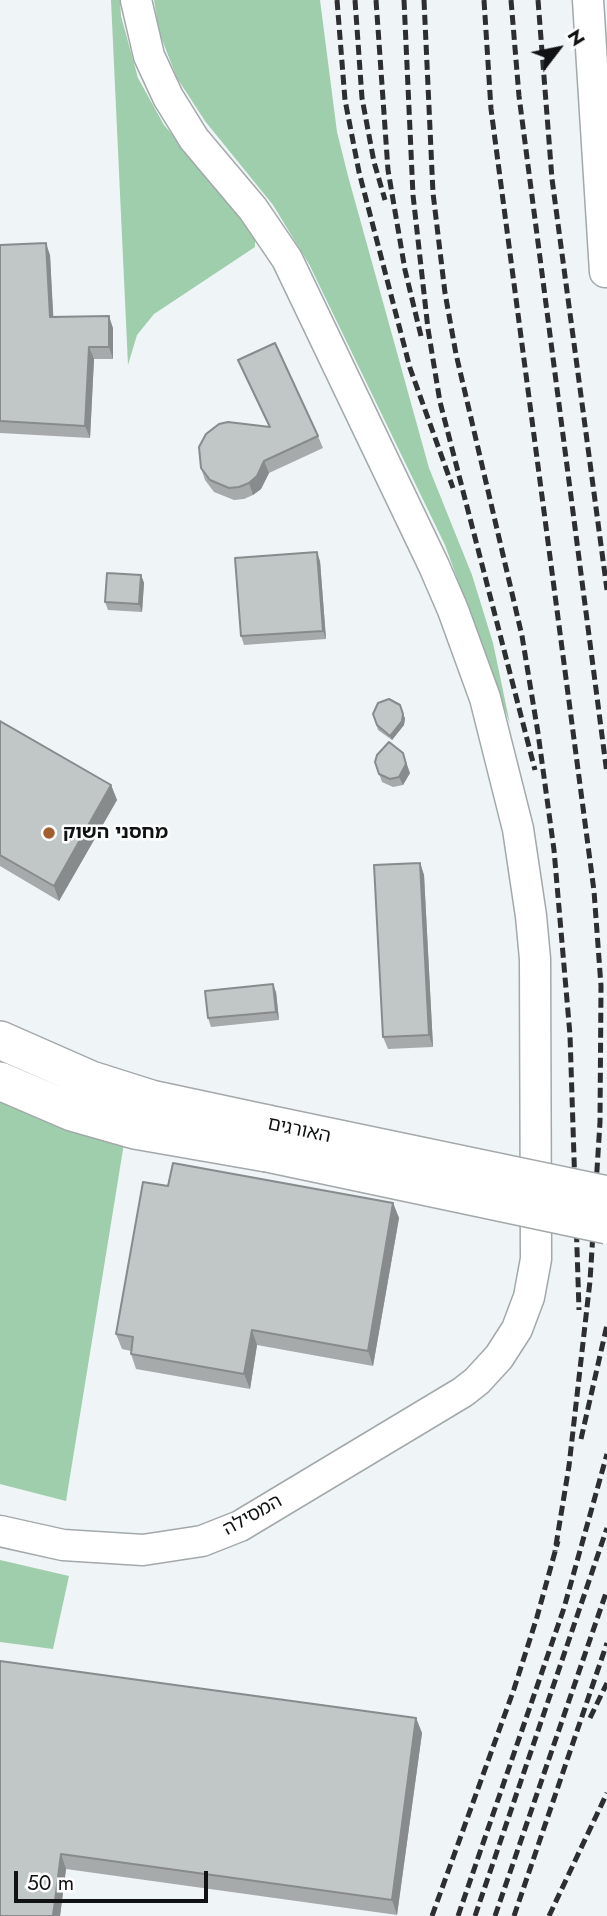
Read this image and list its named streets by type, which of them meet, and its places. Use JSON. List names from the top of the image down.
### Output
{
  "streets": {
    "street": ["האורגים", "המסילה"]
  },
  "places": ["מחסני השוק"],
  "scale_bar": "50 m",
  "north": "top right"
}
